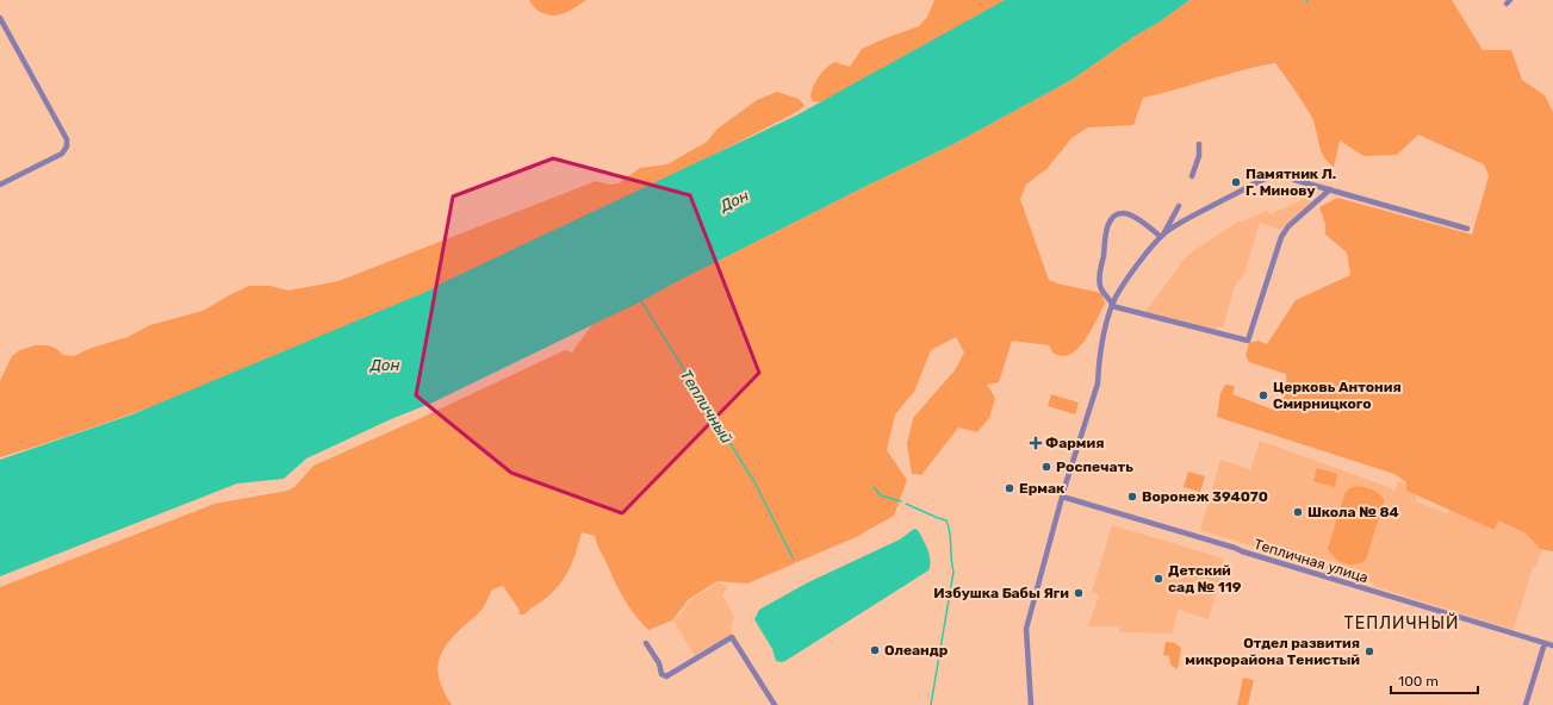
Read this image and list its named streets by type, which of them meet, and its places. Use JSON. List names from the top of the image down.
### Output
{
  "streets": {
    "street": ["Тепличная улица"]
  },
  "districts": ["ТЕПЛИЧНЫЙ"],
  "water": ["Дон", "Тепличный"],
  "places": {
    "other": [
      "Памятник Л. Г. Минову",
      "Церковь Антония Смирницкого",
      "Роспечать",
      "Ермак",
      "Воронеж 394070",
      "Школа № 84",
      "Детский сад № 119",
      "Избушка Бабы Яги",
      "Олеандр",
      "Отдел развития микрорайона Тенистый"
    ],
    "health": ["Фармия"]
  },
  "scale_bar": "100 m"
}
